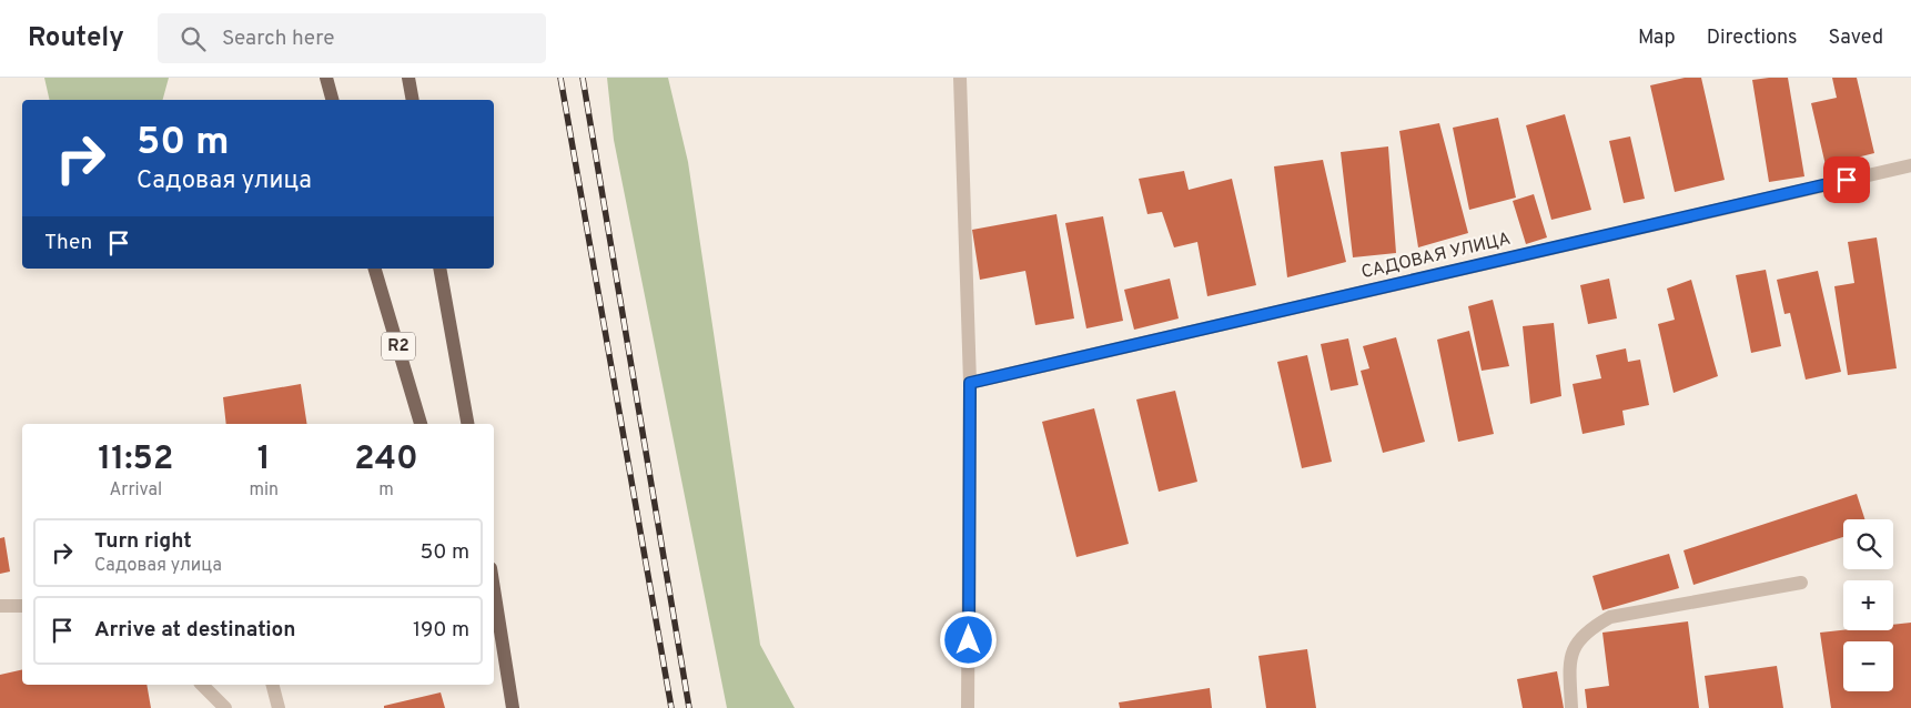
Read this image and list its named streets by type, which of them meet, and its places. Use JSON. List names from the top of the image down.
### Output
{
  "streets": {
    "main road": ["R2"],
    "street": ["САДОВАЯ УЛИЦА"]
  },
  "page": {
    "header": "Routely",
    "search": "Search here",
    "nav": ["Map", "Directions", "Saved"],
    "turn": ["50 m", "Садовая улица"],
    "then": "Then",
    "eta": [
      "11:52",
      "Arrival",
      "1",
      "min",
      "240",
      "m"
    ],
    "list": [
      {
        "name": "Turn right",
        "note": "Садовая улица",
        "value": "50 m"
      },
      {
        "name": "Arrive at destination",
        "value": "190 m"
      }
    ],
    "map_buttons": ["+", "−"]
  }
}
